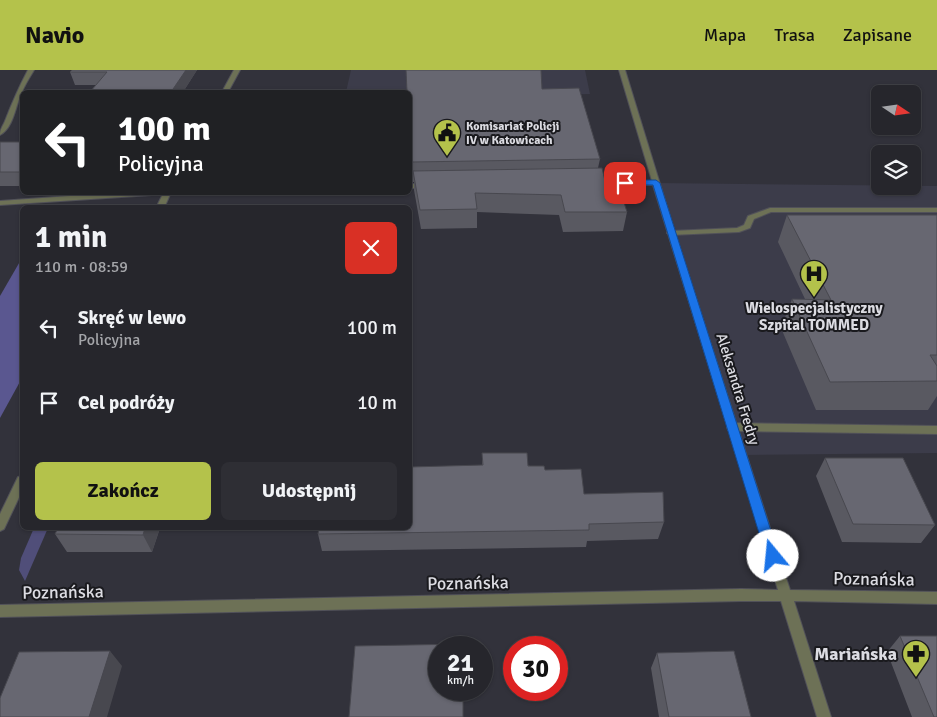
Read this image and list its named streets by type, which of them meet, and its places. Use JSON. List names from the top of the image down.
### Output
{
  "streets": {
    "street": ["Aleksandra Fredry", "Poznańska"]
  },
  "crossings": [
    ["Aleksandra Fredry", "Poznańska"]
  ],
  "places": {
    "public building": ["Komisariat Policji IV w Katowicach"],
    "hospital": ["Wielospecjalistyczny Szpital TOMMED"],
    "pharmacy": ["Mariańska"]
  },
  "north": "right",
  "page": {
    "header": "Navio",
    "nav": ["Mapa", "Trasa", "Zapisane"],
    "turn": ["100 m", "Policyjna"],
    "heading": ["1 min", "110 m · 08:59"],
    "list": [
      {
        "name": "Skręć w lewo",
        "note": "Policyjna",
        "value": "100 m"
      },
      {
        "name": "Cel podróży",
        "value": "10 m"
      }
    ],
    "buttons": ["Zakończ", "Udostępnij"],
    "speed": "21 km/h",
    "limit": "30"
  }
}
